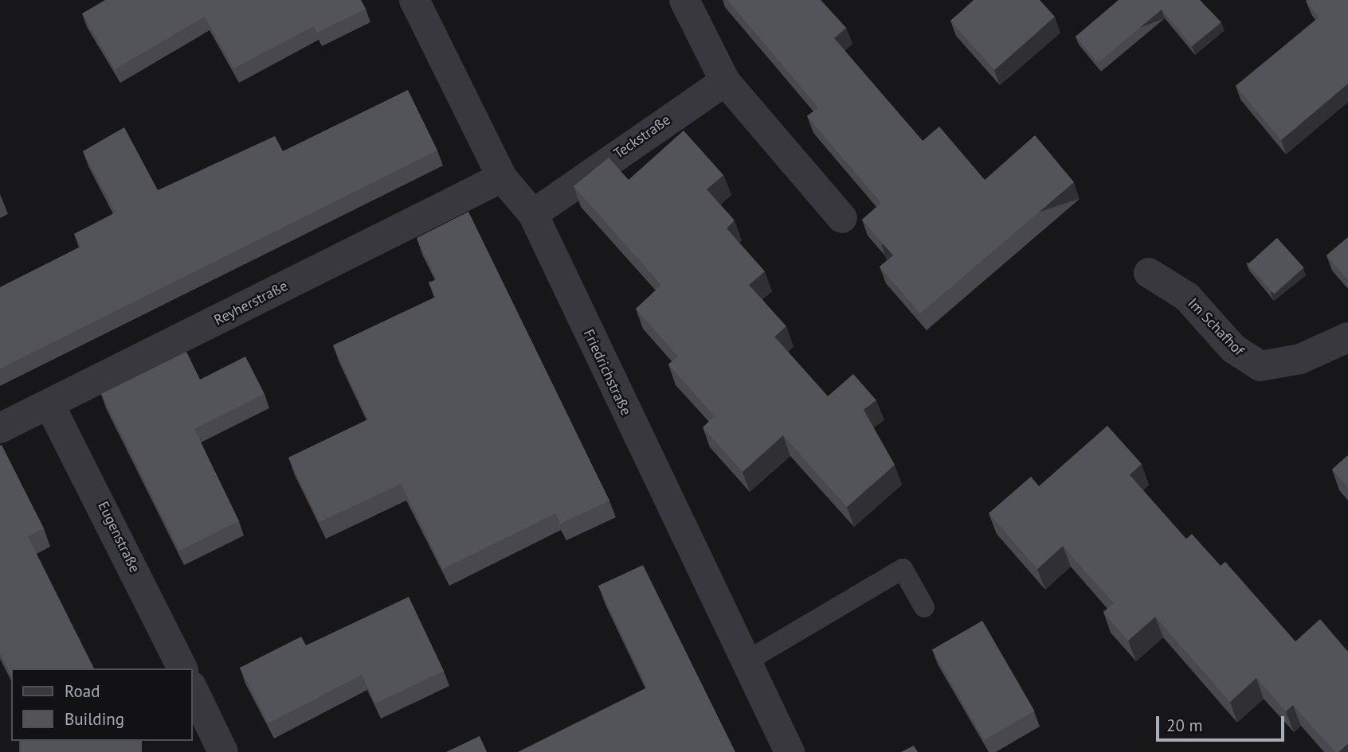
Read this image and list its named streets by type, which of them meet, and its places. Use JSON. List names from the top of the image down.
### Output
{
  "streets": {
    "street": [
      "Teckstraße",
      "Reyherstraße",
      "Im Schafhof",
      "Friedrichstraße",
      "Eugenstraße"
    ]
  },
  "crossings": [
    ["Teckstraße", "Friedrichstraße"],
    ["Reyherstraße", "Friedrichstraße"],
    ["Reyherstraße", "Eugenstraße"]
  ],
  "legend": ["Road", "Building"],
  "scale_bar": "20 m"
}
